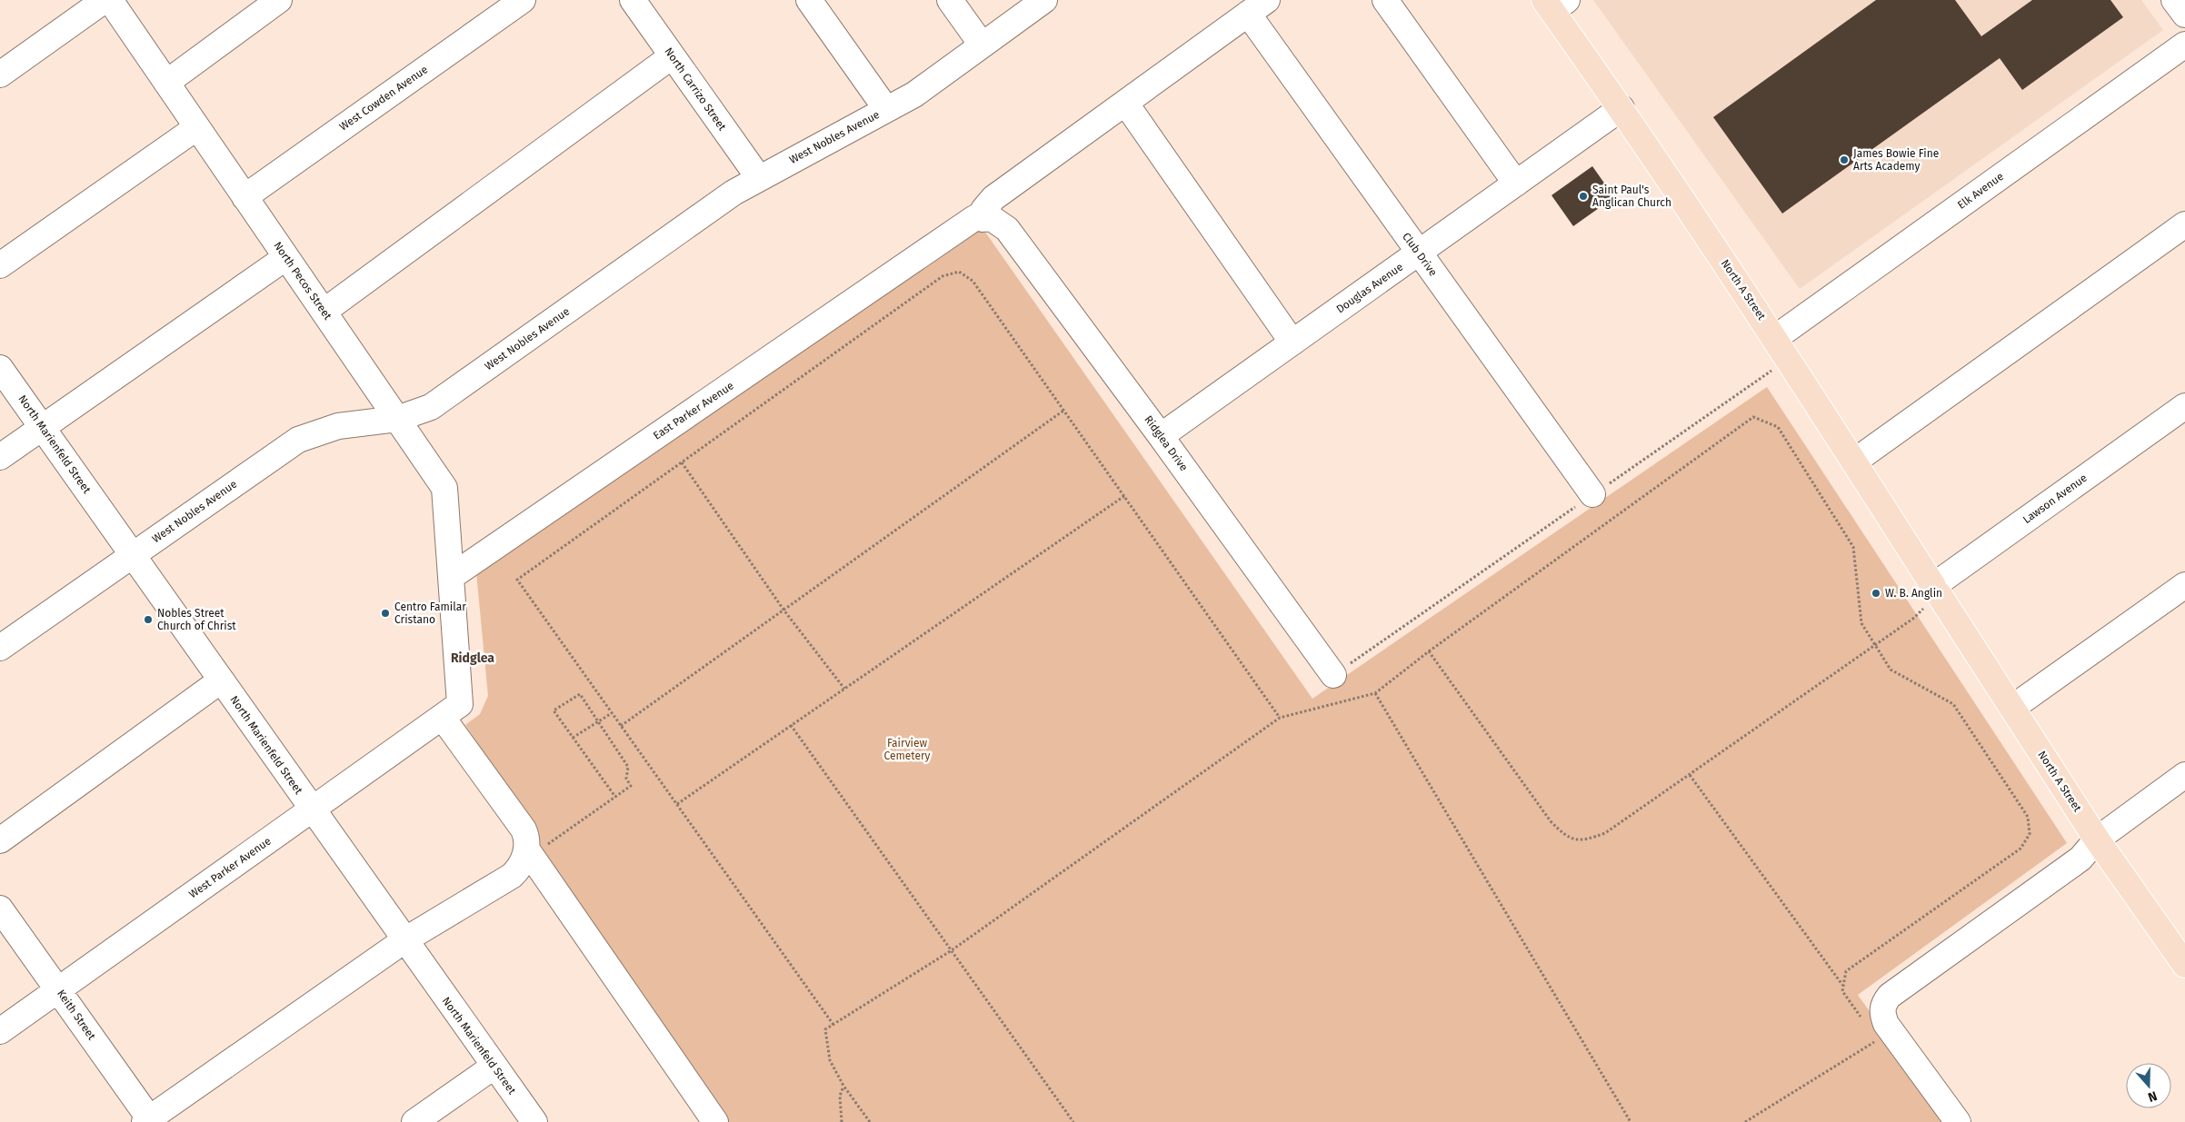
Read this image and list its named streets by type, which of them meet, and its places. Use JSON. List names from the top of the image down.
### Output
{
  "streets": {
    "main road": ["North A Street"],
    "street": [
      "North Carrizo Street",
      "West Cowden Avenue",
      "West Nobles Avenue",
      "Elk Avenue",
      "Club Drive",
      "North Pecos Street",
      "Douglas Avenue",
      "East Parker Avenue",
      "Ridglea Drive",
      "North Marienfeld Street",
      "Lawson Avenue",
      "West Parker Avenue",
      "Keith Street"
    ]
  },
  "crossings": [
    ["North Carrizo Street", "West Nobles Avenue"],
    ["West Cowden Avenue", "North Pecos Street"],
    ["West Nobles Avenue", "North Pecos Street"],
    ["West Nobles Avenue", "North Marienfeld Street"],
    ["Elk Avenue", "North A Street"],
    ["Club Drive", "Douglas Avenue"],
    ["North Pecos Street", "East Parker Avenue"],
    ["Douglas Avenue", "North A Street"],
    ["Douglas Avenue", "Ridglea Drive"],
    ["North A Street", "Lawson Avenue"],
    ["East Parker Avenue", "Ridglea Drive"],
    ["North Marienfeld Street", "West Parker Avenue"],
    ["West Parker Avenue", "Keith Street"]
  ],
  "districts": ["Ridglea"],
  "parks": ["Fairview Cemetery"],
  "places": [
    "James Bowie Fine Arts Academy",
    "Saint Paul's Anglican Church",
    "W. B. Anglin",
    "Centro Familar Cristano",
    "Nobles Street Church of Christ"
  ],
  "north": "bottom"
}
